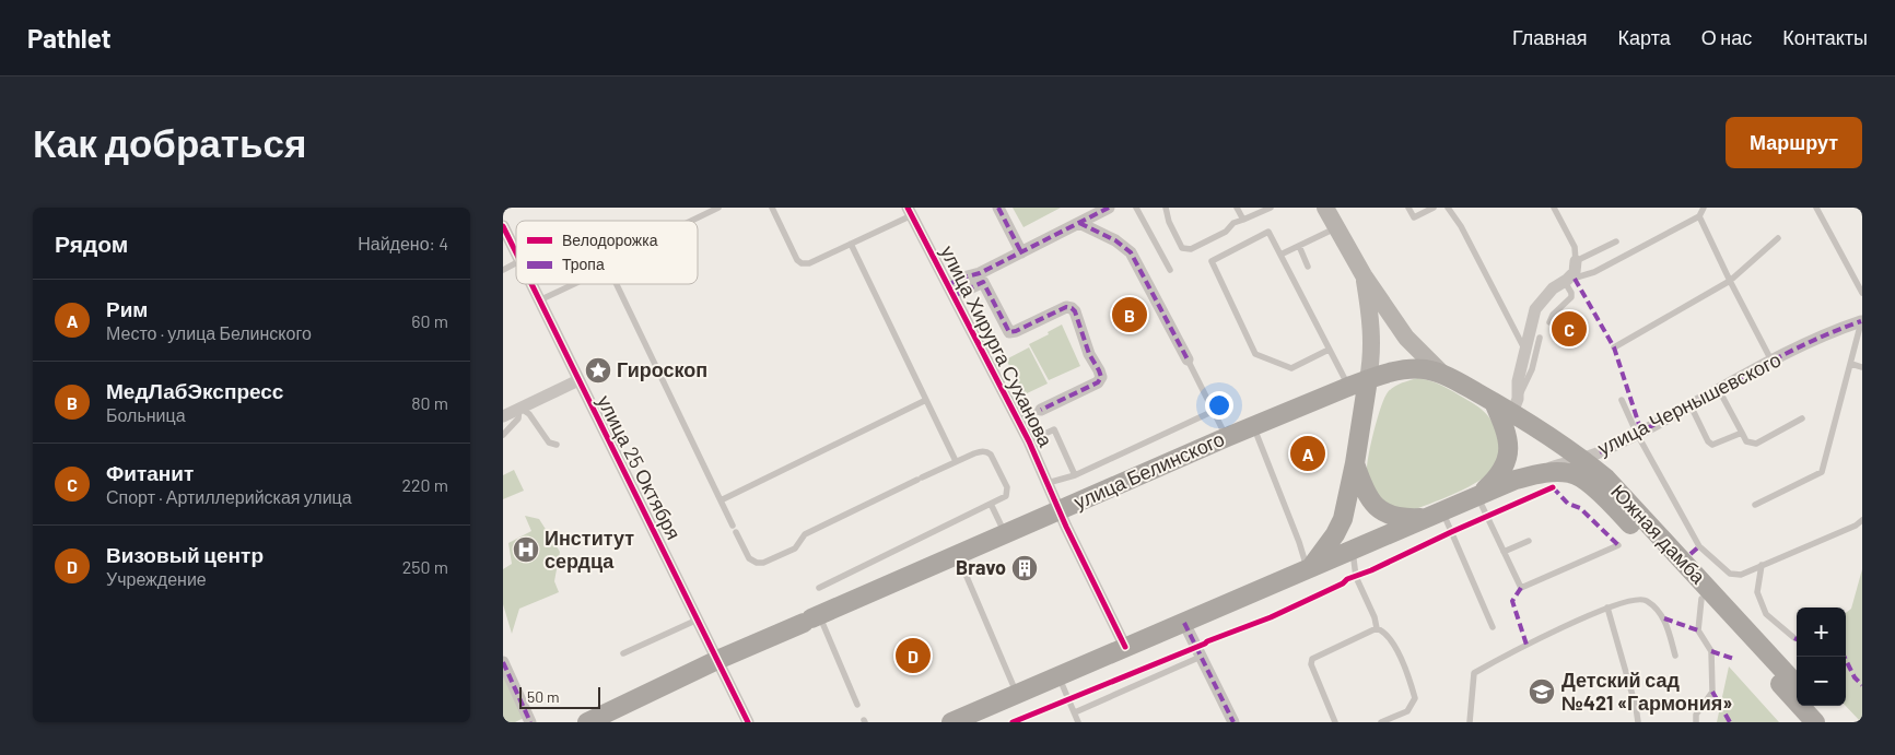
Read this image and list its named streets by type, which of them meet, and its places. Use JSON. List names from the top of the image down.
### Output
{
  "streets": {
    "main road": ["улица Чернышевского", "улица Белинского", "Южная дамба"],
    "street": ["улица Хирурга Суханова", "улица 25 Октября"]
  },
  "crossings": [
    ["улица Хирурга Суханова", "улица Чернышевского"],
    ["улица Хирурга Суханова", "улица Белинского"],
    ["улица Чернышевского", "улица Белинского"],
    ["улица Чернышевского", "Южная дамба"],
    ["улица 25 Октября", "улица Белинского"],
    ["улица Белинского", "Южная дамба"]
  ],
  "places": {
    "place": ["Гироскоп"],
    "hospital": ["Институт сердца"],
    "building": ["Bravo"],
    "school or university": ["Детский сад №421 «Гармония»"]
  },
  "legend": ["Велодорожка", "Тропа"],
  "scale_bar": "50 m",
  "page": {
    "header": "Pathlet",
    "nav": [
      "Главная",
      "Карта",
      "О нас",
      "Контакты"
    ],
    "buttons": "Маршрут",
    "title": "Как добраться",
    "heading": ["Рядом", "Найдено: 4"],
    "list": [
      {
        "mark": "A",
        "name": "Рим",
        "note": "Место · улица Белинского",
        "value": "60 m"
      },
      {
        "mark": "B",
        "name": "МедЛабЭкспресс",
        "note": "Больница",
        "value": "80 m"
      },
      {
        "mark": "C",
        "name": "Фитанит",
        "note": "Спорт · Артиллерийская улица",
        "value": "220 m"
      },
      {
        "mark": "D",
        "name": "Визовый центр",
        "note": "Учреждение",
        "value": "250 m"
      }
    ],
    "pins": [
      "B",
      "C",
      "A",
      "D"
    ],
    "map_buttons": ["+", "−"],
    "scale": "50 m"
  }
}
